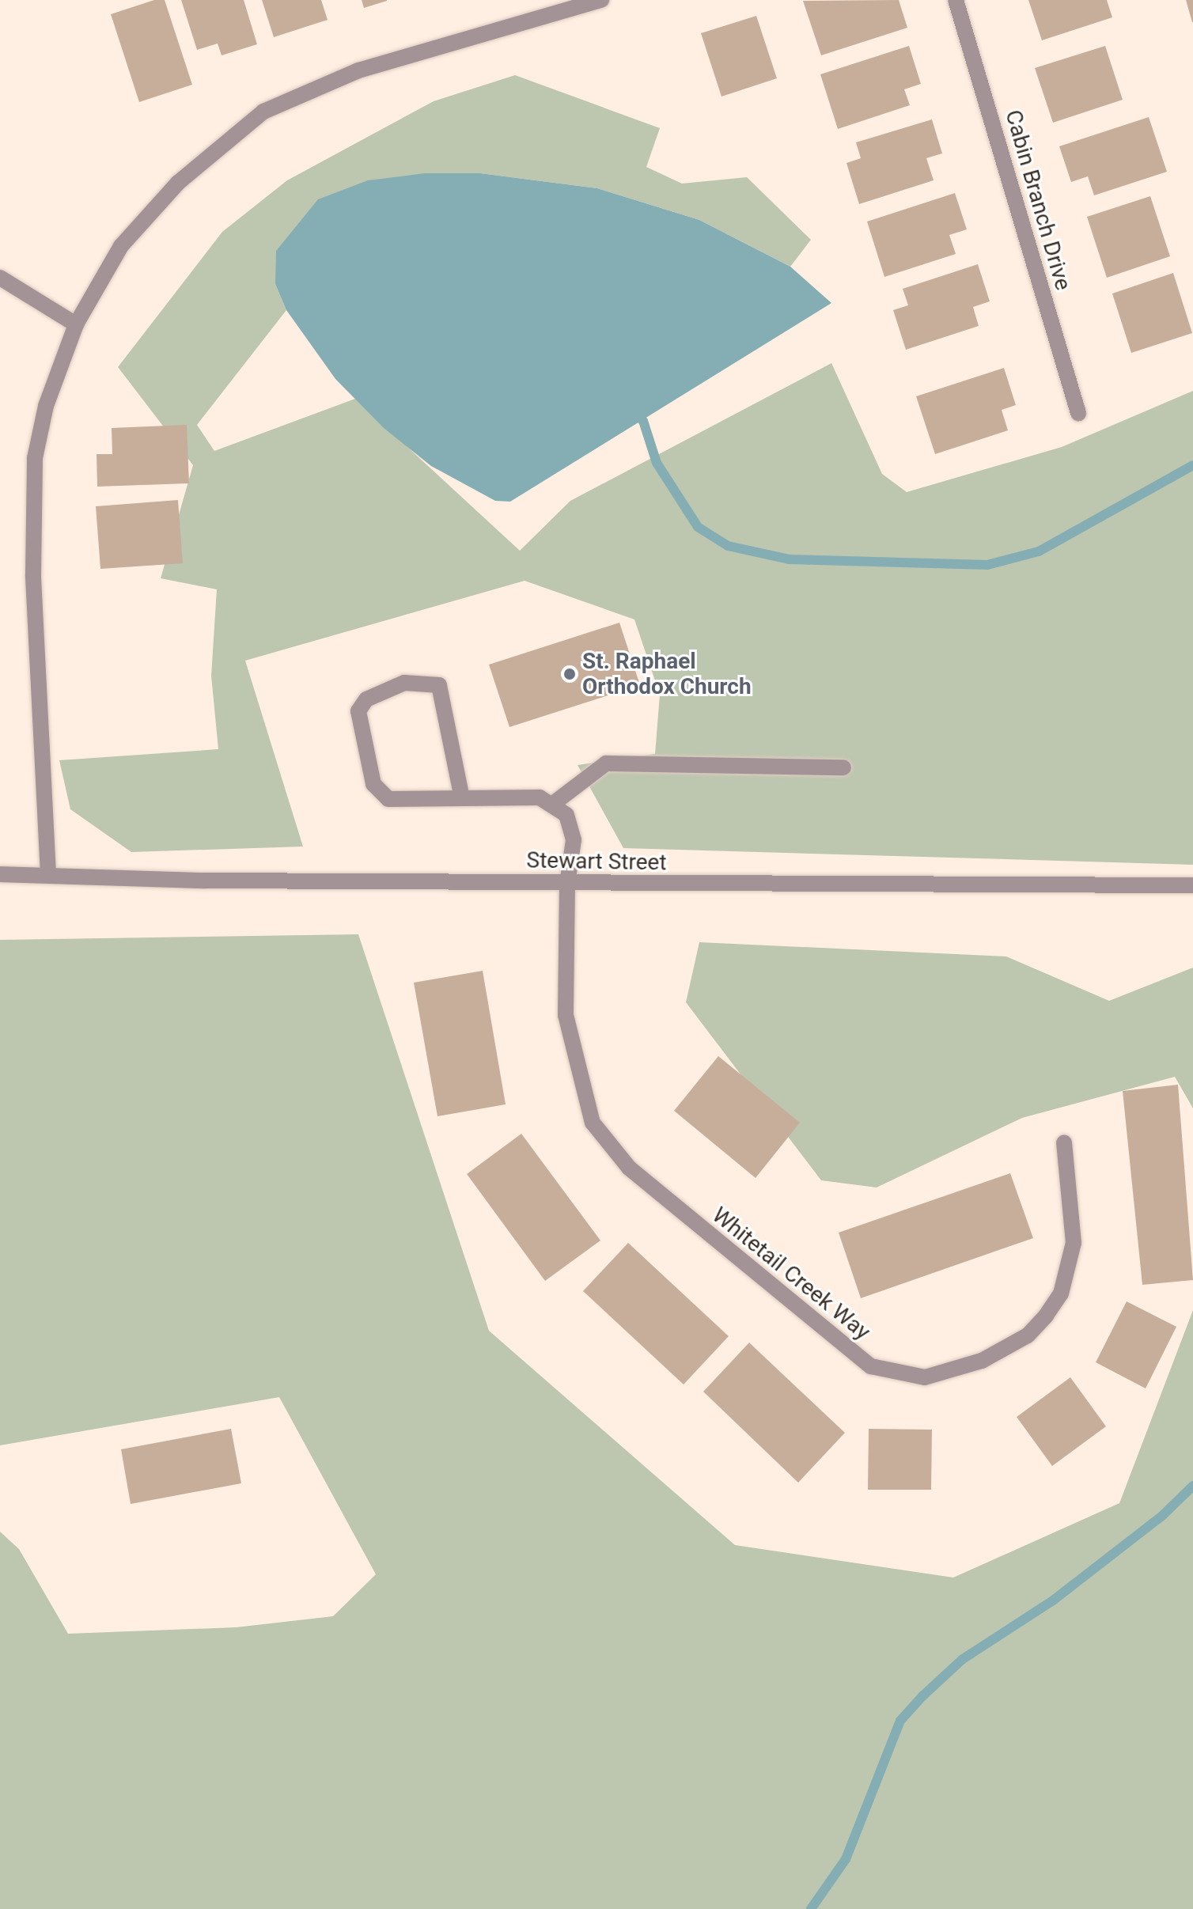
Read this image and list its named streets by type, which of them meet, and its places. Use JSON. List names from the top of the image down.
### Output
{
  "streets": {
    "street": ["Cabin Branch Drive", "Stewart Street", "Whitetail Creek Way"]
  },
  "crossings": [
    ["Stewart Street", "Whitetail Creek Way"]
  ],
  "places": ["St. Raphael Orthodox Church"]
}
